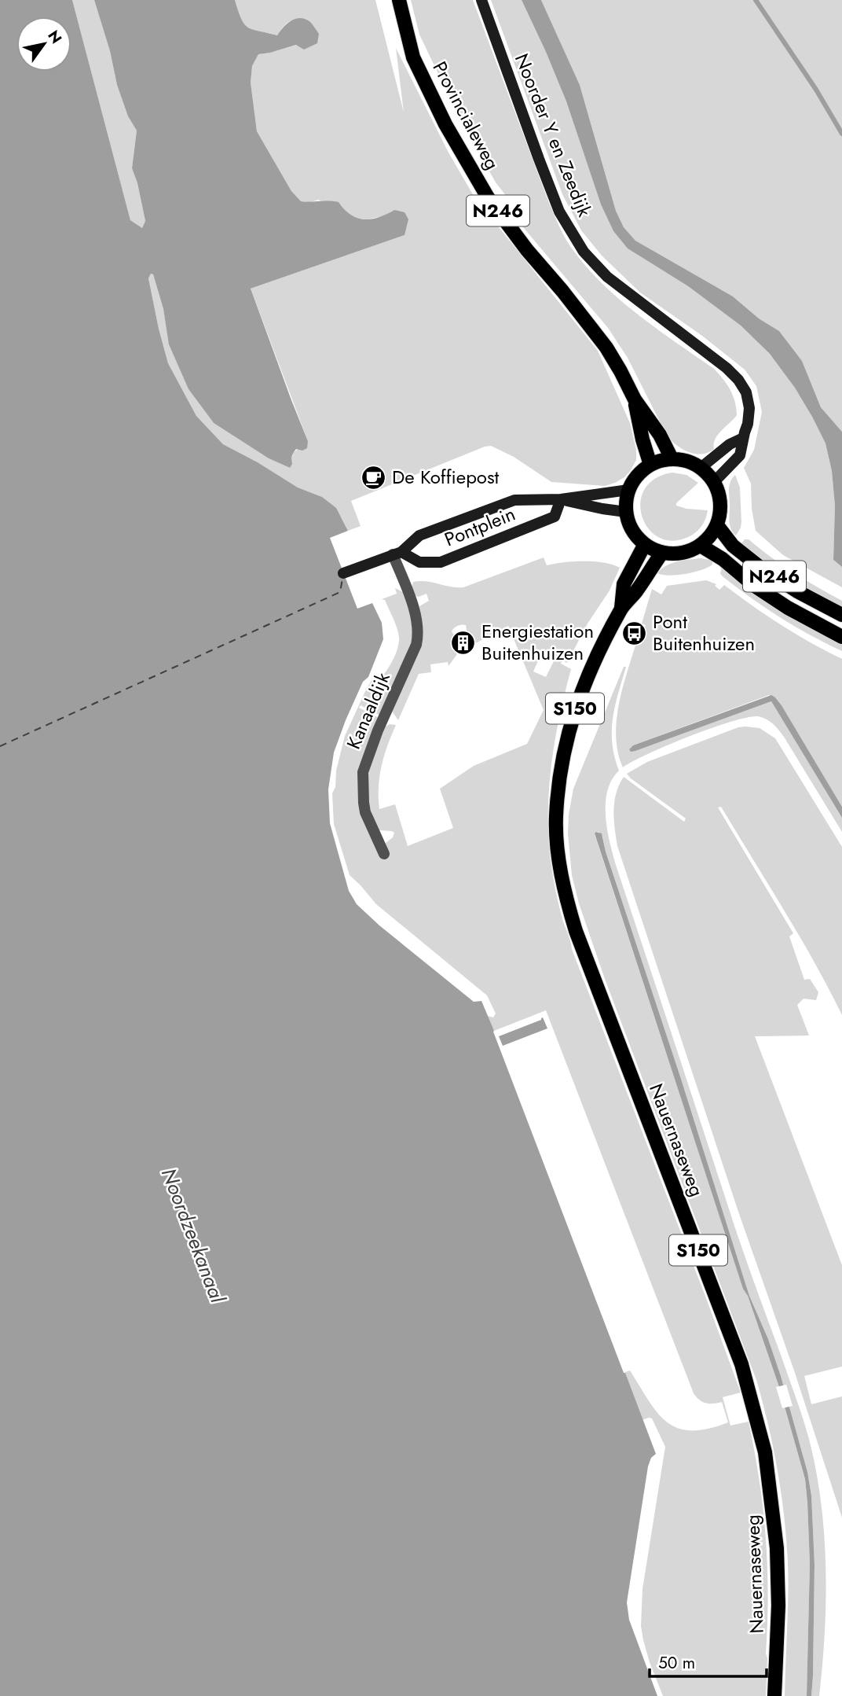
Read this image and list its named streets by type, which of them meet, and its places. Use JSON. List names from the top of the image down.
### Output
{
  "streets": {
    "main road": [
      "Provincialeweg",
      "N246",
      "S150",
      "Nauernaseweg"
    ],
    "street": ["Noorder Y en Zeedijk", "Pontplein", "Kanaaldijk"]
  },
  "crossings": [
    ["Provincialeweg", "Noorder Y en Zeedijk"],
    ["Provincialeweg", "N246"],
    ["Provincialeweg", "Pontplein"],
    ["Provincialeweg", "Nauernaseweg"],
    ["Noorder Y en Zeedijk", "N246"],
    ["Noorder Y en Zeedijk", "Pontplein"],
    ["Noorder Y en Zeedijk", "Nauernaseweg"],
    ["N246", "Pontplein"],
    ["N246", "Nauernaseweg"],
    ["Pontplein", "Kanaaldijk"],
    ["Pontplein", "Nauernaseweg"]
  ],
  "water": ["Noordzeekanaal"],
  "places": {
    "cafe": ["De Koffiepost"],
    "bus stop": ["Pont Buitenhuizen"],
    "building": ["Energiestation Buitenhuizen"]
  },
  "scale_bar": "50 m",
  "north": "top right"
}
